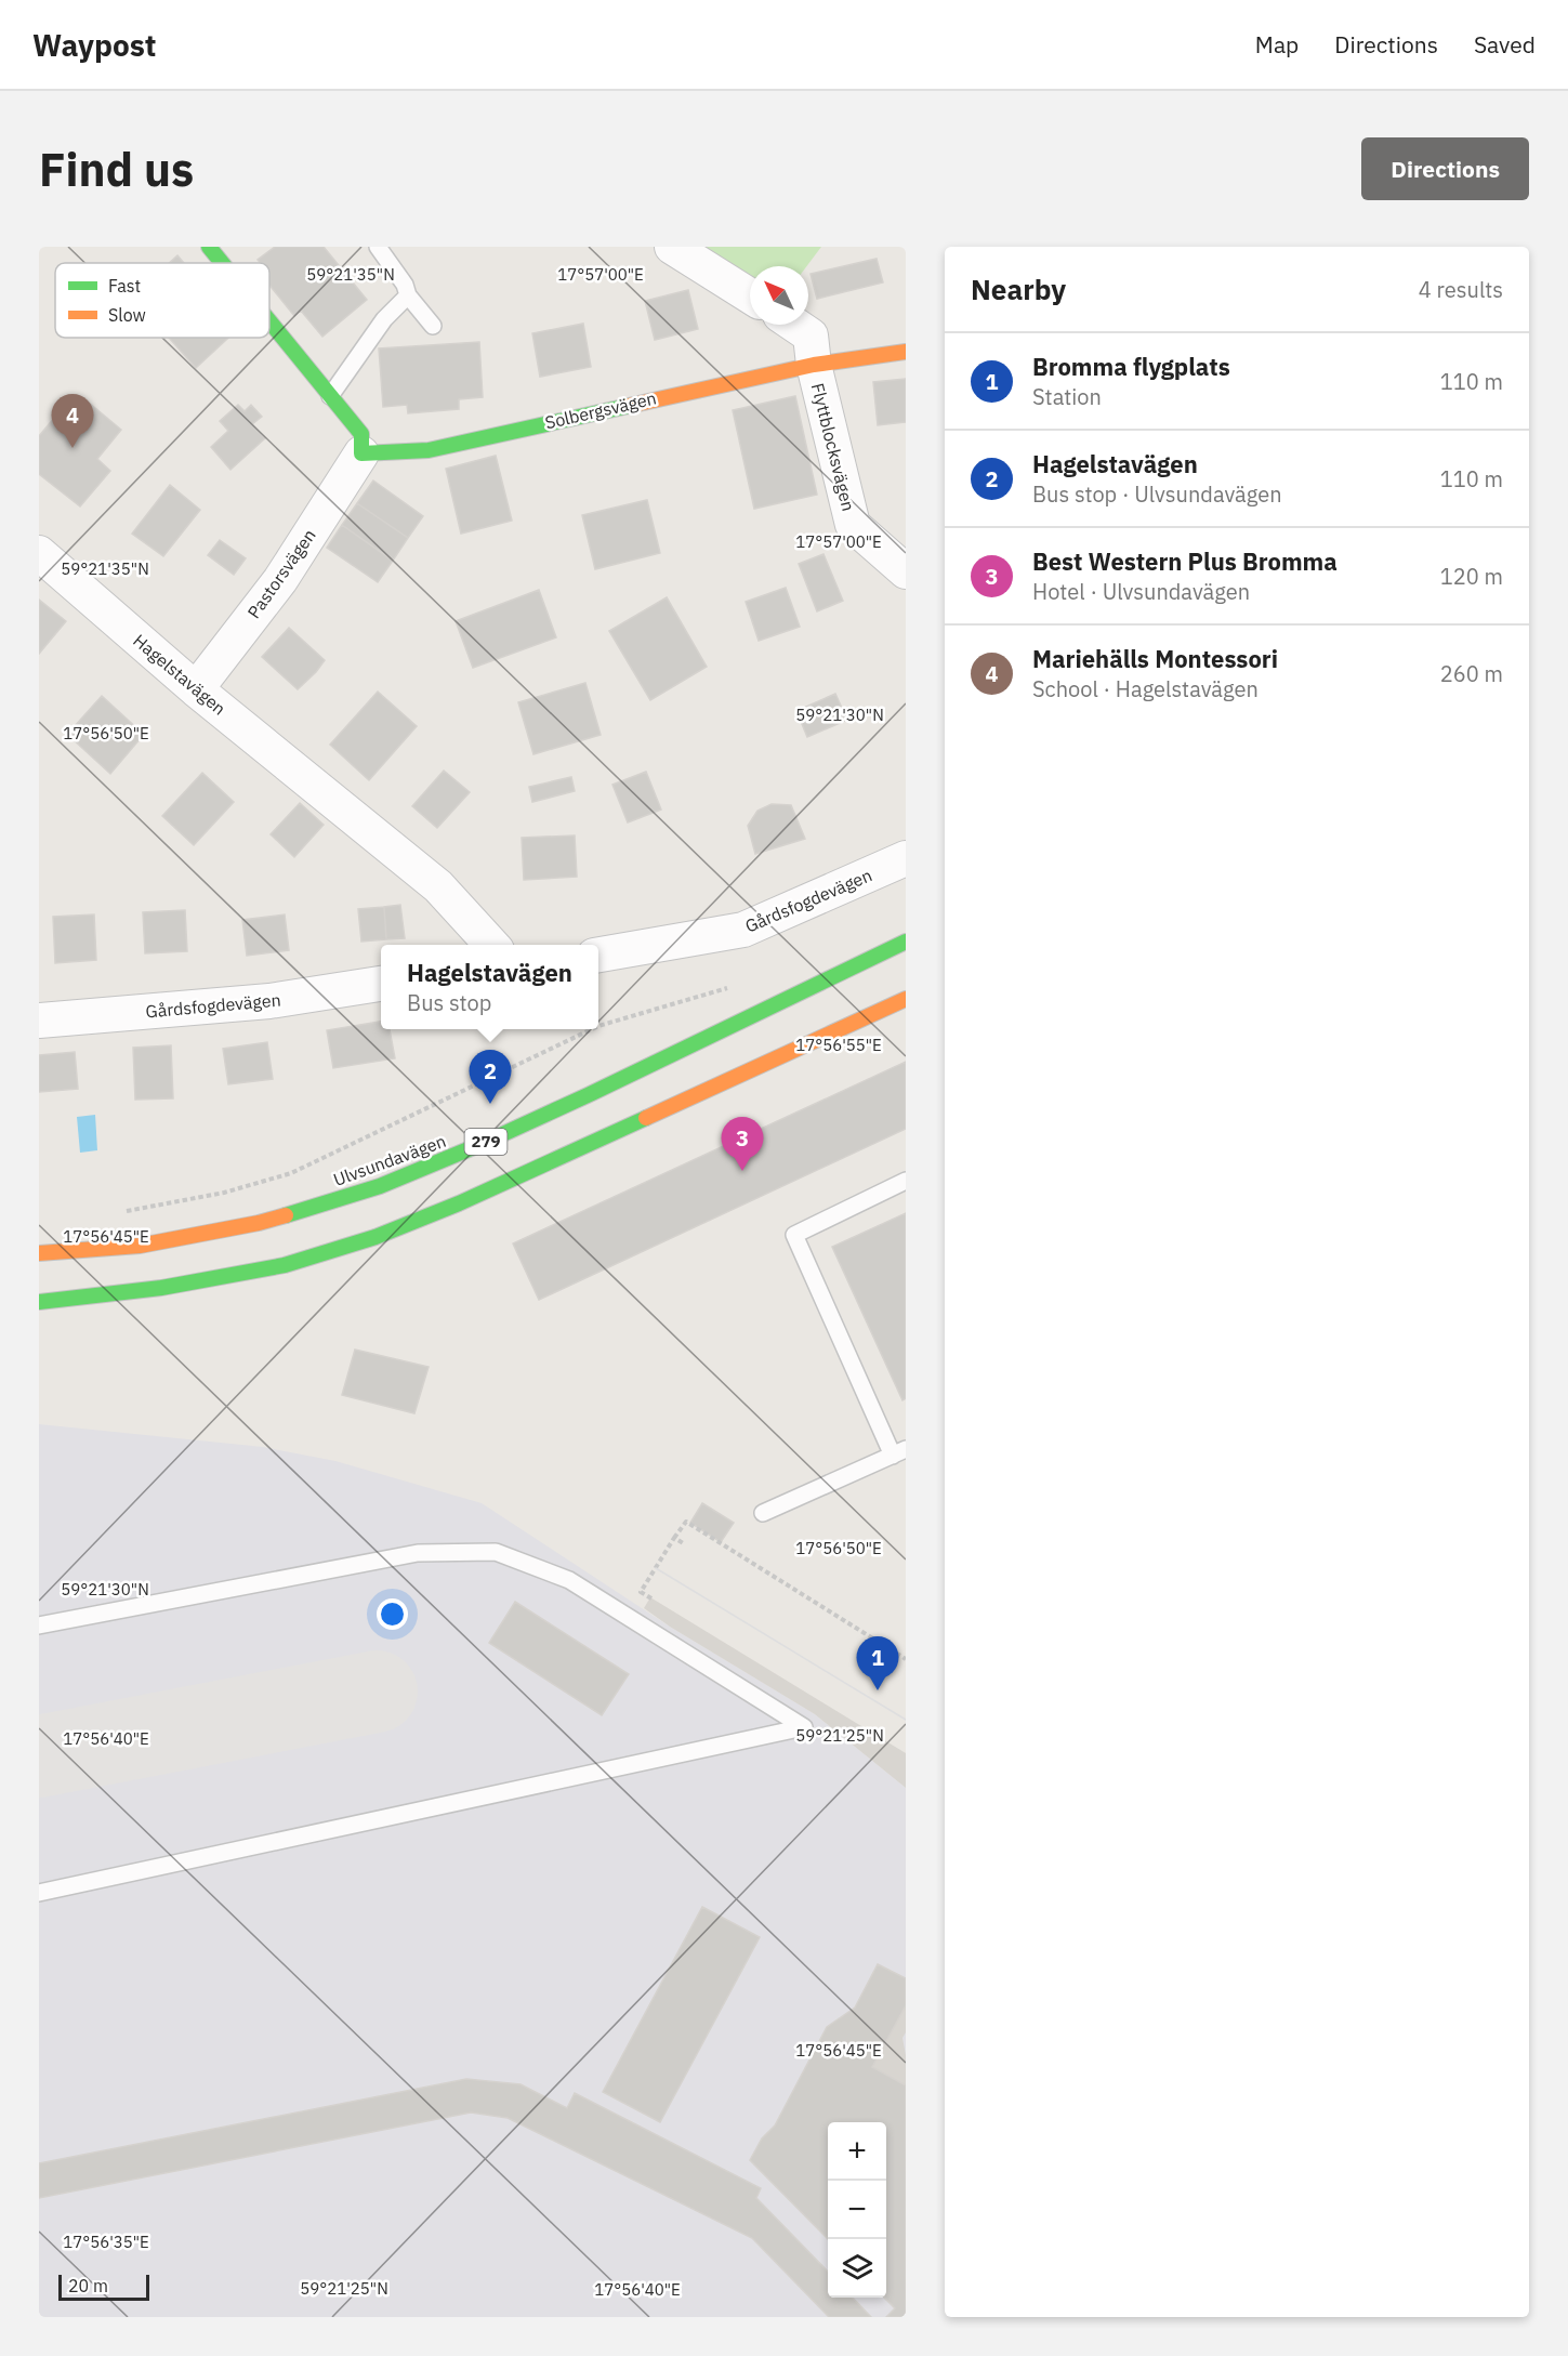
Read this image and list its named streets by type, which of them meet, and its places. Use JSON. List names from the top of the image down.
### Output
{
  "streets": {
    "main road": ["Solbergsvägen", "279", "Ulvsundavägen"],
    "street": [
      "Flyttblocksvägen",
      "Pastorsvägen",
      "Hagelstavägen",
      "Gårdsfogdevägen"
    ]
  },
  "crossings": [
    ["Solbergsvägen", "Flyttblocksvägen"],
    ["Solbergsvägen", "Pastorsvägen"],
    ["Pastorsvägen", "Hagelstavägen"]
  ],
  "legend": ["Fast", "Slow"],
  "scale_bar": "20 m",
  "north": "top left",
  "page": {
    "header": "Waypost",
    "nav": ["Map", "Directions", "Saved"],
    "buttons": "Directions",
    "title": "Find us",
    "heading": ["Nearby", "4 results"],
    "list": [
      {
        "mark": "1",
        "name": "Bromma flygplats",
        "note": "Station",
        "value": "110 m"
      },
      {
        "mark": "2",
        "name": "Hagelstavägen",
        "note": "Bus stop · Ulvsundavägen",
        "value": "110 m"
      },
      {
        "mark": "3",
        "name": "Best Western Plus Bromma",
        "note": "Hotel · Ulvsundavägen",
        "value": "120 m"
      },
      {
        "mark": "4",
        "name": "Mariehälls Montessori",
        "note": "School · Hagelstavägen",
        "value": "260 m"
      }
    ],
    "pins": [
      "4",
      "2",
      "3",
      "1"
    ],
    "popup": ["Hagelstavägen", "Bus stop"],
    "map_buttons": ["+", "−"],
    "scale": "20 m"
  },
  "coordinates": [
    "17°57'00\"E",
    "59°21'35\"N",
    "59°21'30\"N",
    "17°56'50\"E",
    "17°56'55\"E",
    "17°56'45\"E",
    "59°21'25\"N",
    "17°56'40\"E",
    "17°56'35\"E"
  ]
}
